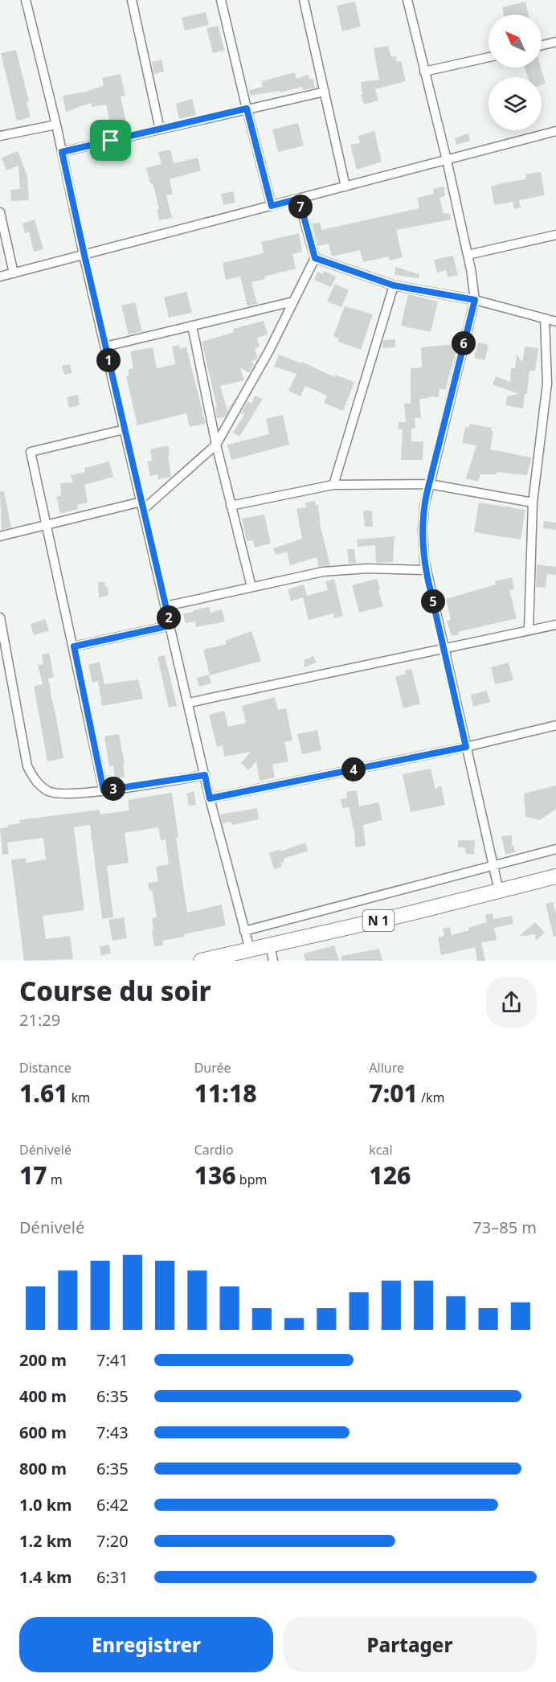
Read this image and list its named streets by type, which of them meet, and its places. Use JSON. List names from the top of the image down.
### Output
{
  "streets": {
    "highway": ["N 1"]
  },
  "north": "top left",
  "page": {
    "pins": [
      "7",
      "6",
      "1",
      "5",
      "2",
      "4",
      "3"
    ],
    "heading": ["Course du soir", "21:29"],
    "stats": [
      ["Distance", "1.61 km"],
      ["Durée", "11:18"],
      ["Allure", "7:01 /km"],
      ["Dénivelé", "17 m"],
      ["Cardio", "136 bpm"],
      ["kcal", "126"]
    ],
    "chart": ["Dénivelé", "73–85 m"],
    "list": [
      {
        "name": "200 m",
        "note": "7:41"
      },
      {
        "name": "400 m",
        "note": "6:35"
      },
      {
        "name": "600 m",
        "note": "7:43"
      },
      {
        "name": "800 m",
        "note": "6:35"
      },
      {
        "name": "1.0 km",
        "note": "6:42"
      },
      {
        "name": "1.2 km",
        "note": "7:20"
      },
      {
        "name": "1.4 km",
        "note": "6:31"
      }
    ],
    "buttons": ["Enregistrer", "Partager"]
  }
}
